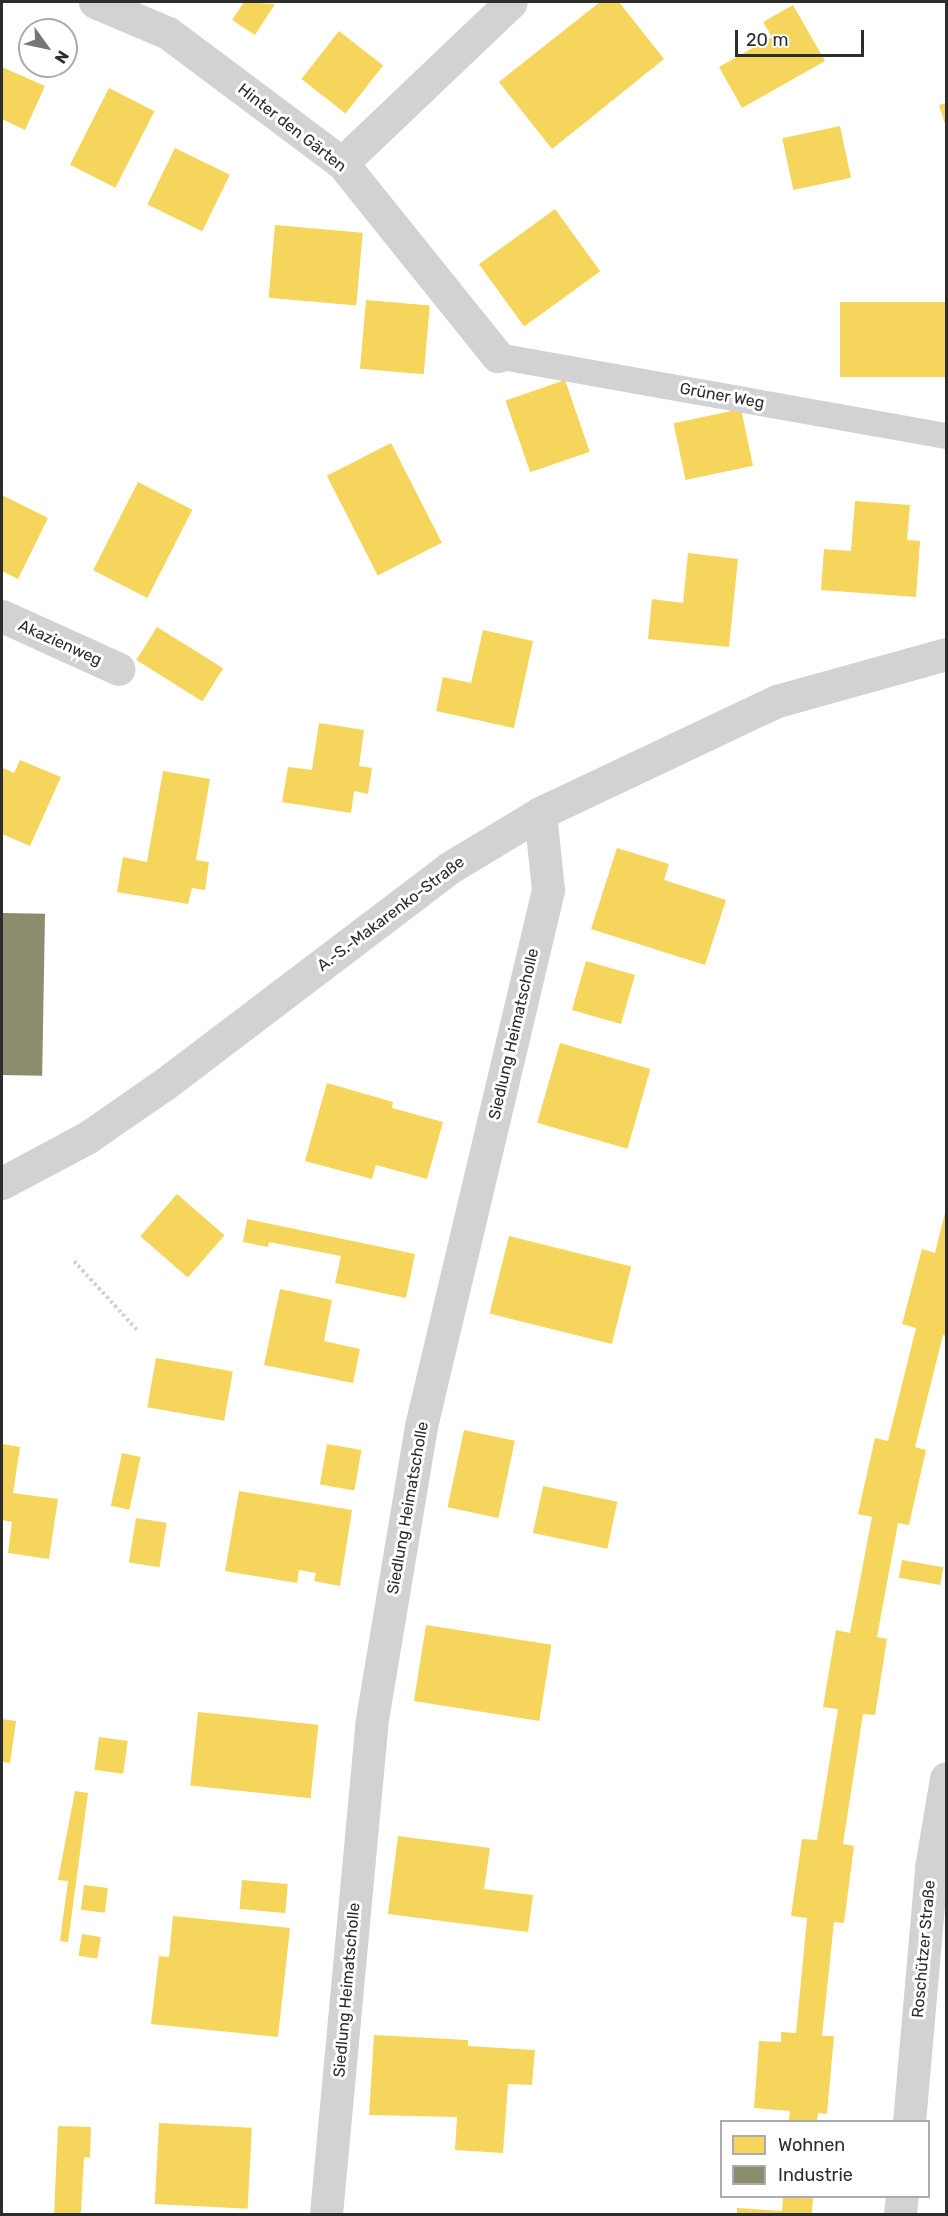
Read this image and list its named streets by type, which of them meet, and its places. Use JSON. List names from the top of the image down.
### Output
{
  "streets": {
    "street": [
      "Hinter den Gärten",
      "Akazienweg",
      "A.-S.-Makarenko-Straße",
      "Siedlung Heimatscholle",
      "Roschützer Straße"
    ],
    "lane": ["Grüner Weg"]
  },
  "crossings": [
    ["Hinter den Gärten", "Grüner Weg"],
    ["A.-S.-Makarenko-Straße", "Siedlung Heimatscholle"]
  ],
  "legend": ["Wohnen", "Industrie"],
  "scale_bar": "20 m",
  "north": "bottom right"
}
